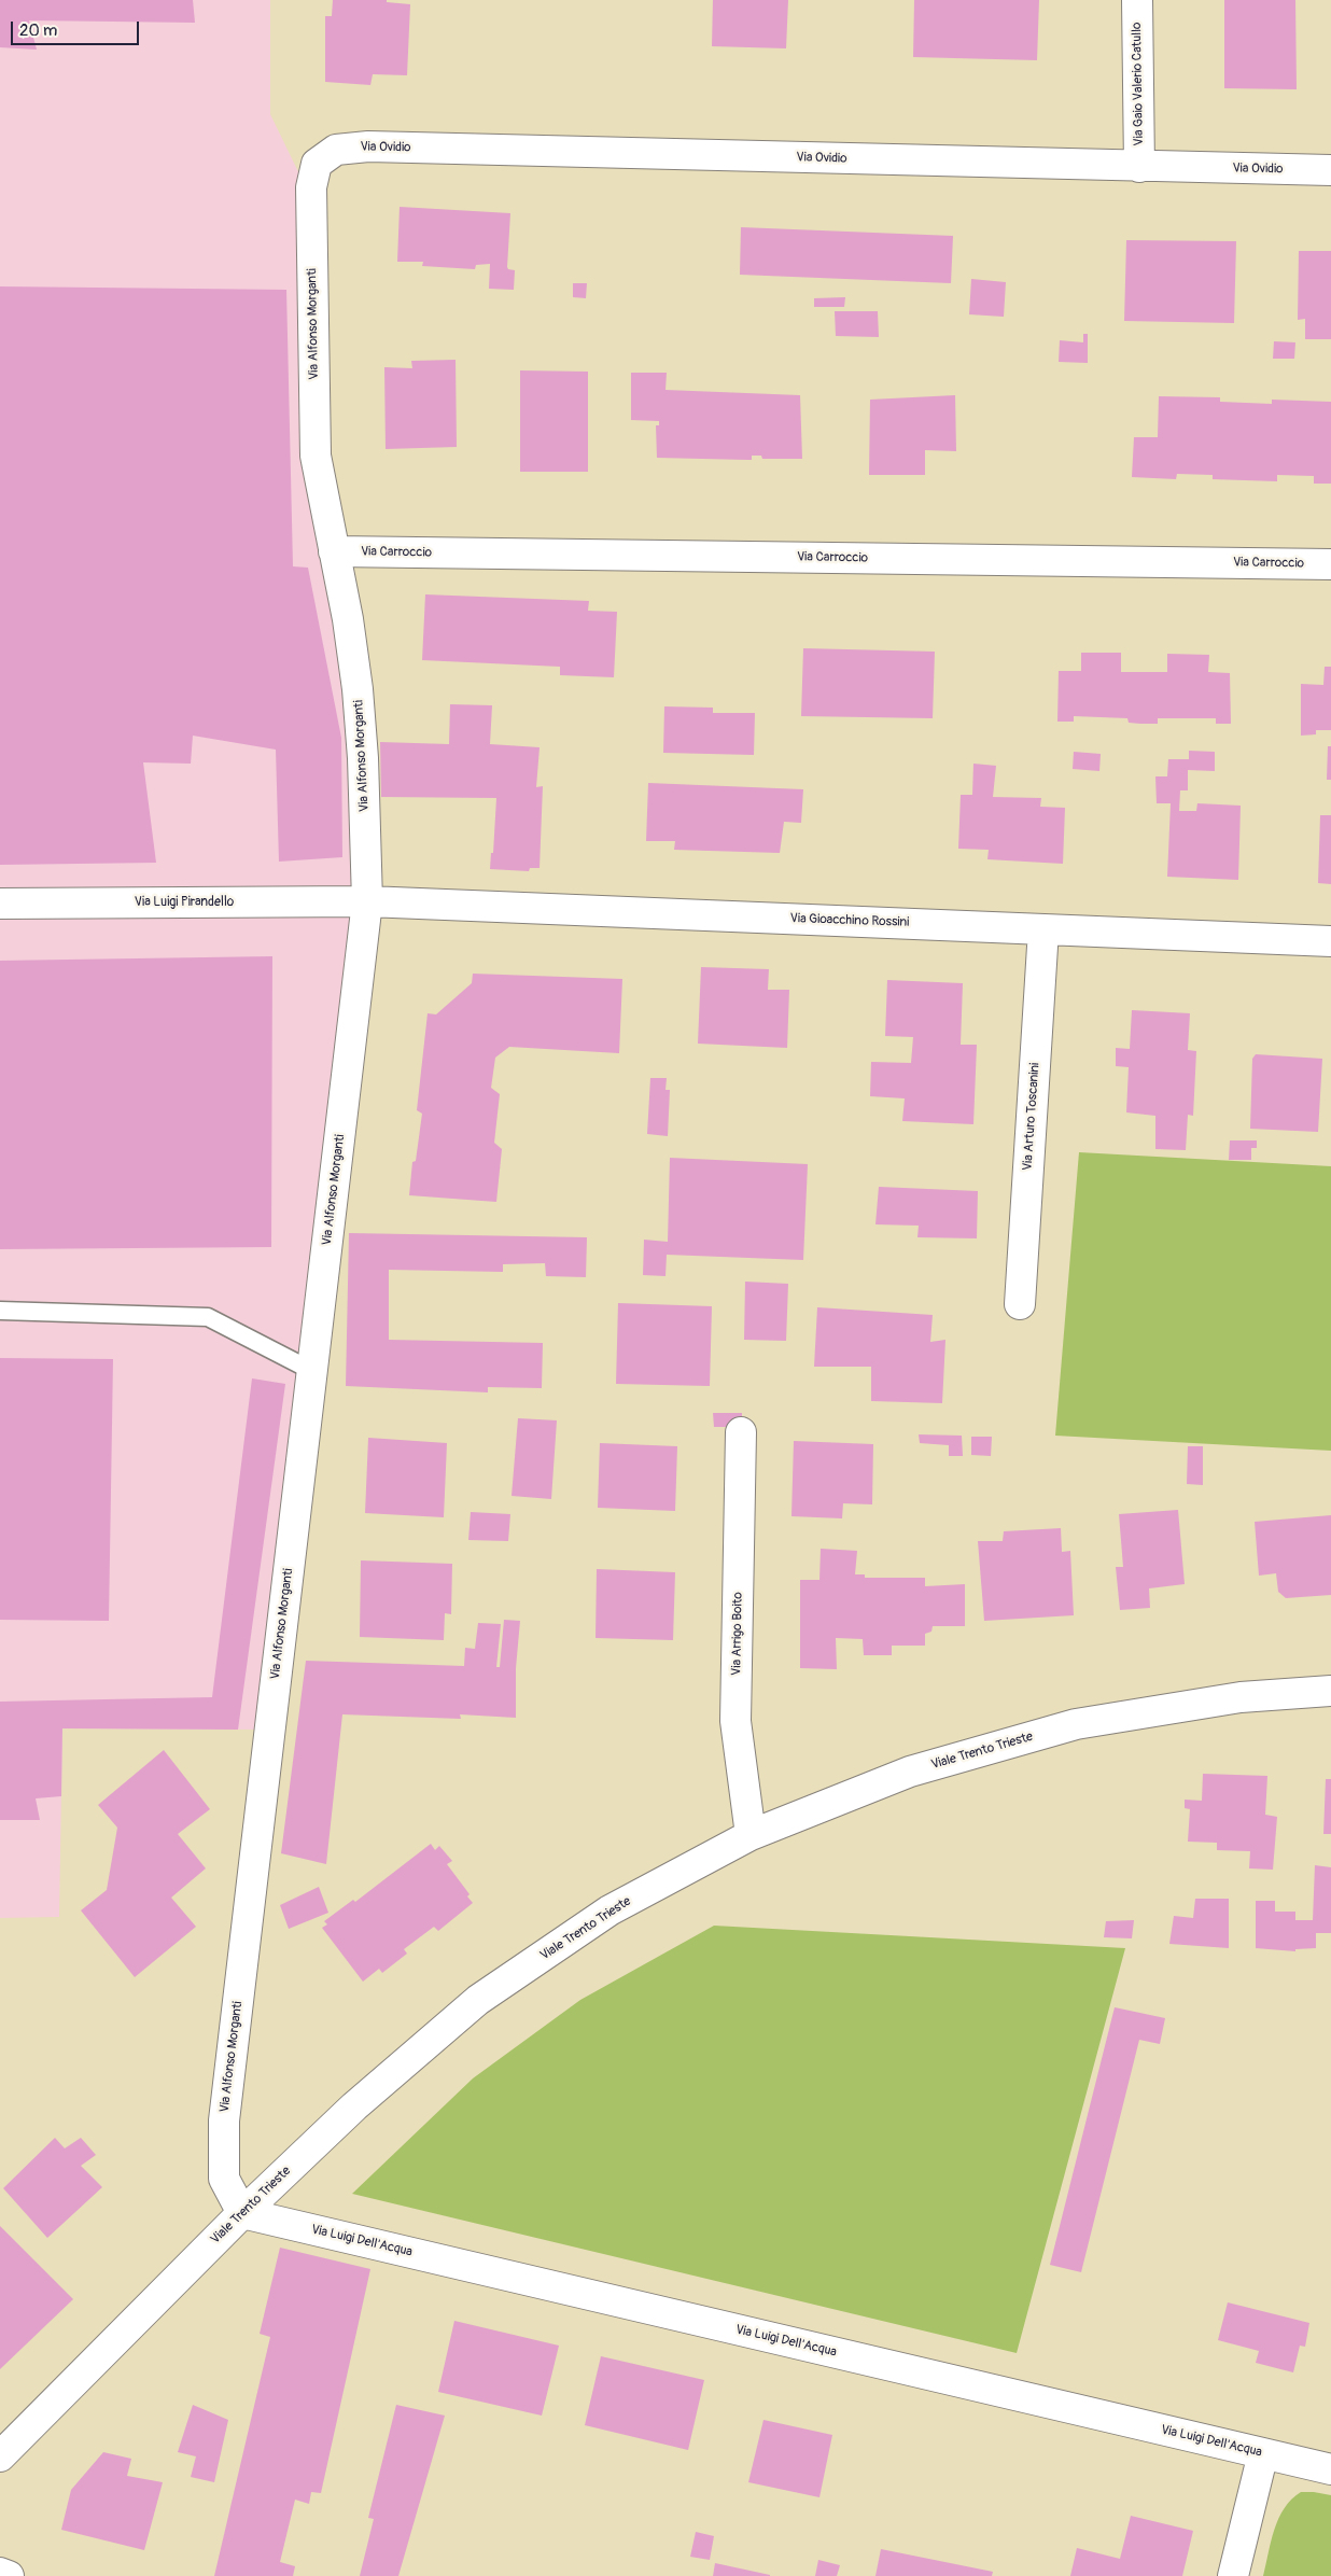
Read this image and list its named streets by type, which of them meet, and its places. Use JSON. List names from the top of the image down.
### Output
{
  "streets": {
    "street": [
      "Via Gaio Valerio Catullo",
      "Via Ovidio",
      "Via Alfonso Morganti",
      "Via Carroccio",
      "Via Luigi Pirandello",
      "Via Gioacchino Rossini",
      "Via Arturo Toscanini",
      "Via Arrigo Boito",
      "Viale Trento Trieste",
      "Via Luigi Dell'Acqua"
    ]
  },
  "crossings": [
    ["Via Gaio Valerio Catullo", "Via Ovidio"],
    ["Via Ovidio", "Via Alfonso Morganti"],
    ["Via Alfonso Morganti", "Via Carroccio"],
    ["Via Alfonso Morganti", "Via Luigi Pirandello"],
    ["Via Alfonso Morganti", "Via Gioacchino Rossini"],
    ["Via Alfonso Morganti", "Viale Trento Trieste"],
    ["Via Alfonso Morganti", "Via Luigi Dell'Acqua"],
    ["Via Luigi Pirandello", "Via Gioacchino Rossini"],
    ["Via Gioacchino Rossini", "Via Arturo Toscanini"],
    ["Via Arrigo Boito", "Viale Trento Trieste"],
    ["Viale Trento Trieste", "Via Luigi Dell'Acqua"]
  ],
  "scale_bar": "20 m"
}
